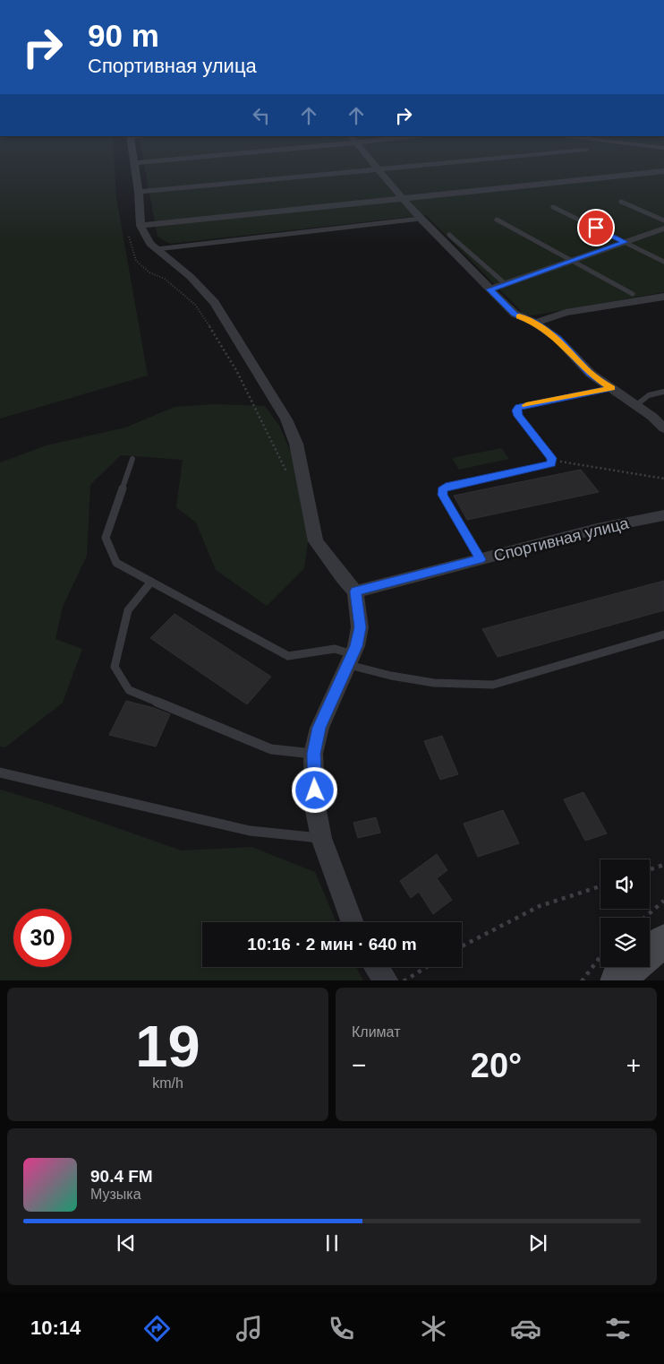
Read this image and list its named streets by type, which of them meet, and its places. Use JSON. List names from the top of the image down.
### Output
{
  "streets": {
    "street": ["Спортивная улица"]
  },
  "page": {
    "turn": ["90 m", "Спортивная улица"],
    "limit": "30",
    "trip": "10:16 · 2 мин · 640 m",
    "tile": [
      ["19", "km/h"],
      "Климат"
    ],
    "heat": ["−", "20°", "+"],
    "song": ["90.4 FM", "Музыка"],
    "tabs": "10:14"
  }
}
